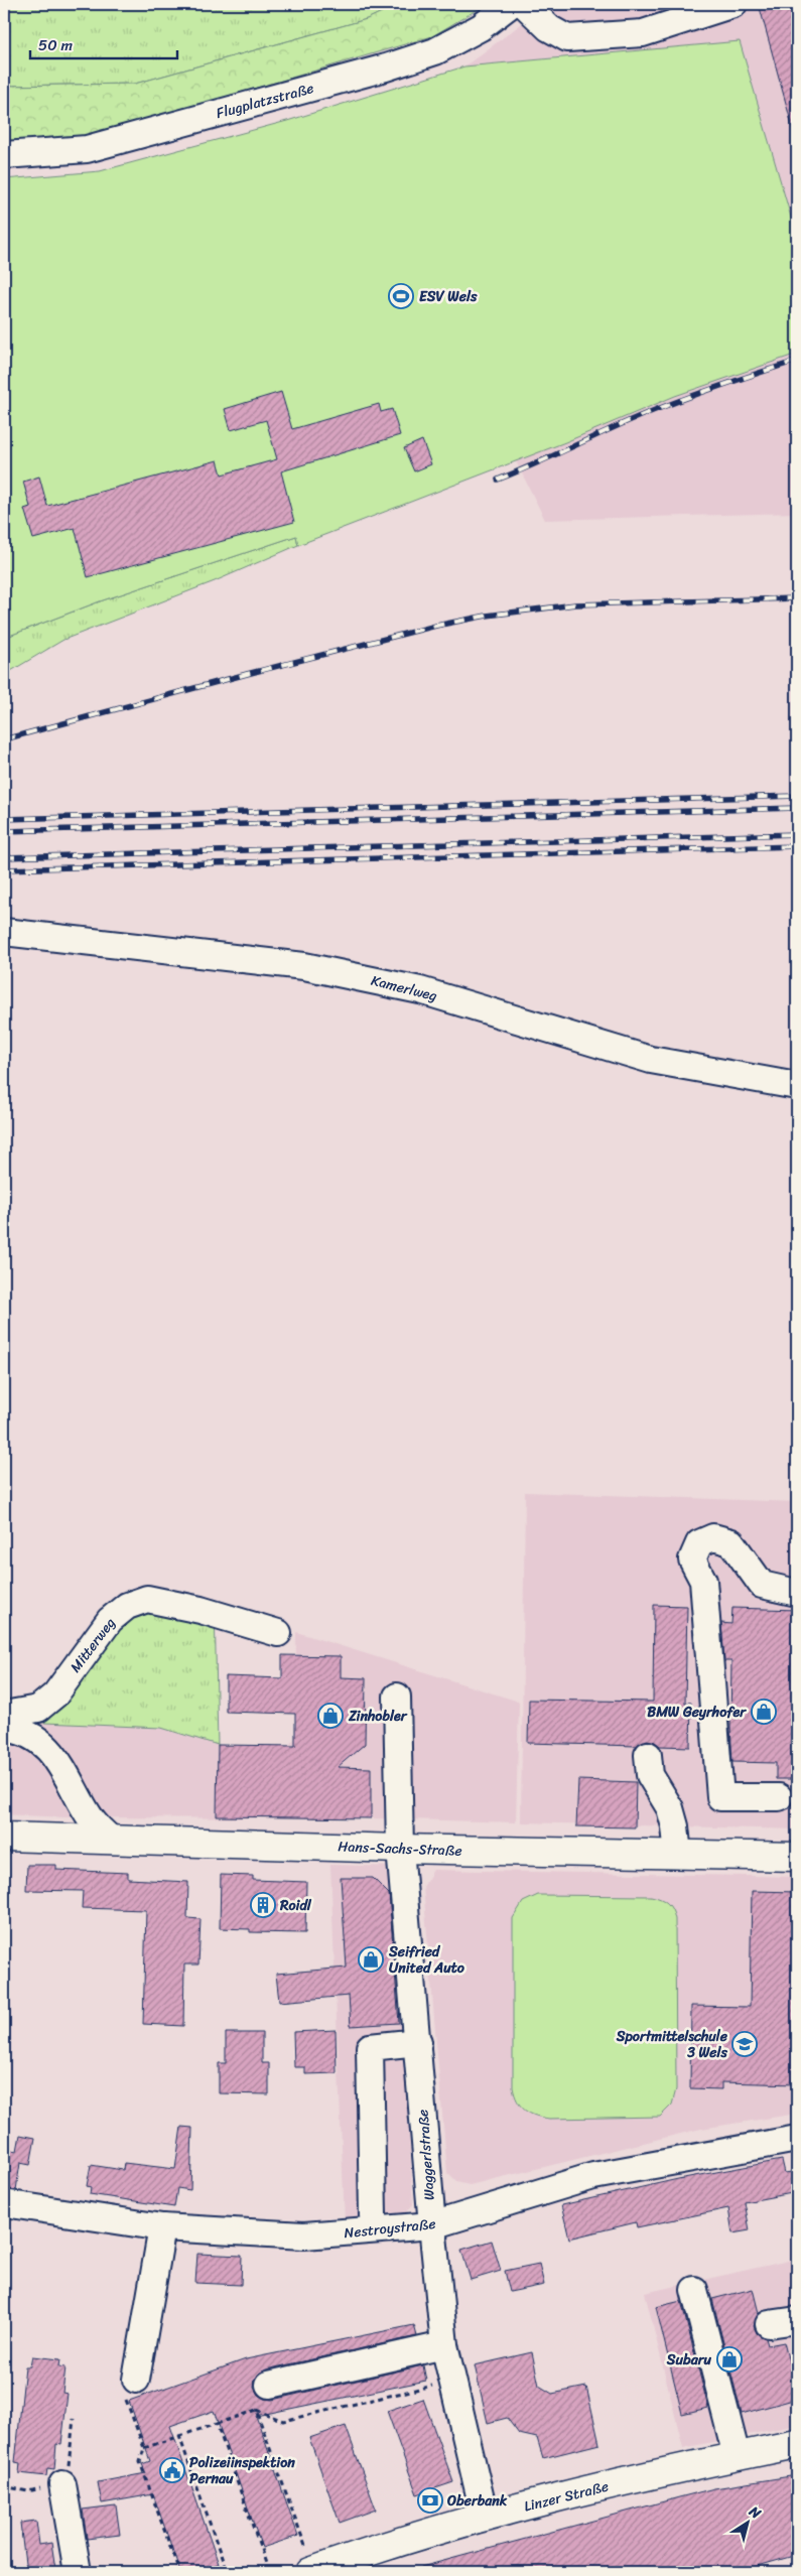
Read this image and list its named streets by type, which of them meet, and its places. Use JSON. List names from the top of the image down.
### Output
{
  "streets": {
    "main road": ["Hans-Sachs-Straße", "Linzer Straße"],
    "street": [
      "Flugplatzstraße",
      "Kamerlweg",
      "Mitterweg",
      "Waggerlstraße",
      "Nestroystraße"
    ]
  },
  "crossings": [
    ["Hans-Sachs-Straße", "Waggerlstraße"],
    ["Waggerlstraße", "Nestroystraße"],
    ["Waggerlstraße", "Linzer Straße"]
  ],
  "places": {
    "sports": ["ESV Wels"],
    "shop": [
      "BMW Geyrhofer",
      "Zinhobler",
      "Seifried United Auto",
      "Subaru"
    ],
    "building": ["Roidl"],
    "school or university": ["Sportmittelschule 3 Wels"],
    "public building": ["Polizeiinspektion Pernau"],
    "bank": ["Oberbank"]
  },
  "scale_bar": "50 m",
  "north": "top right"
}
